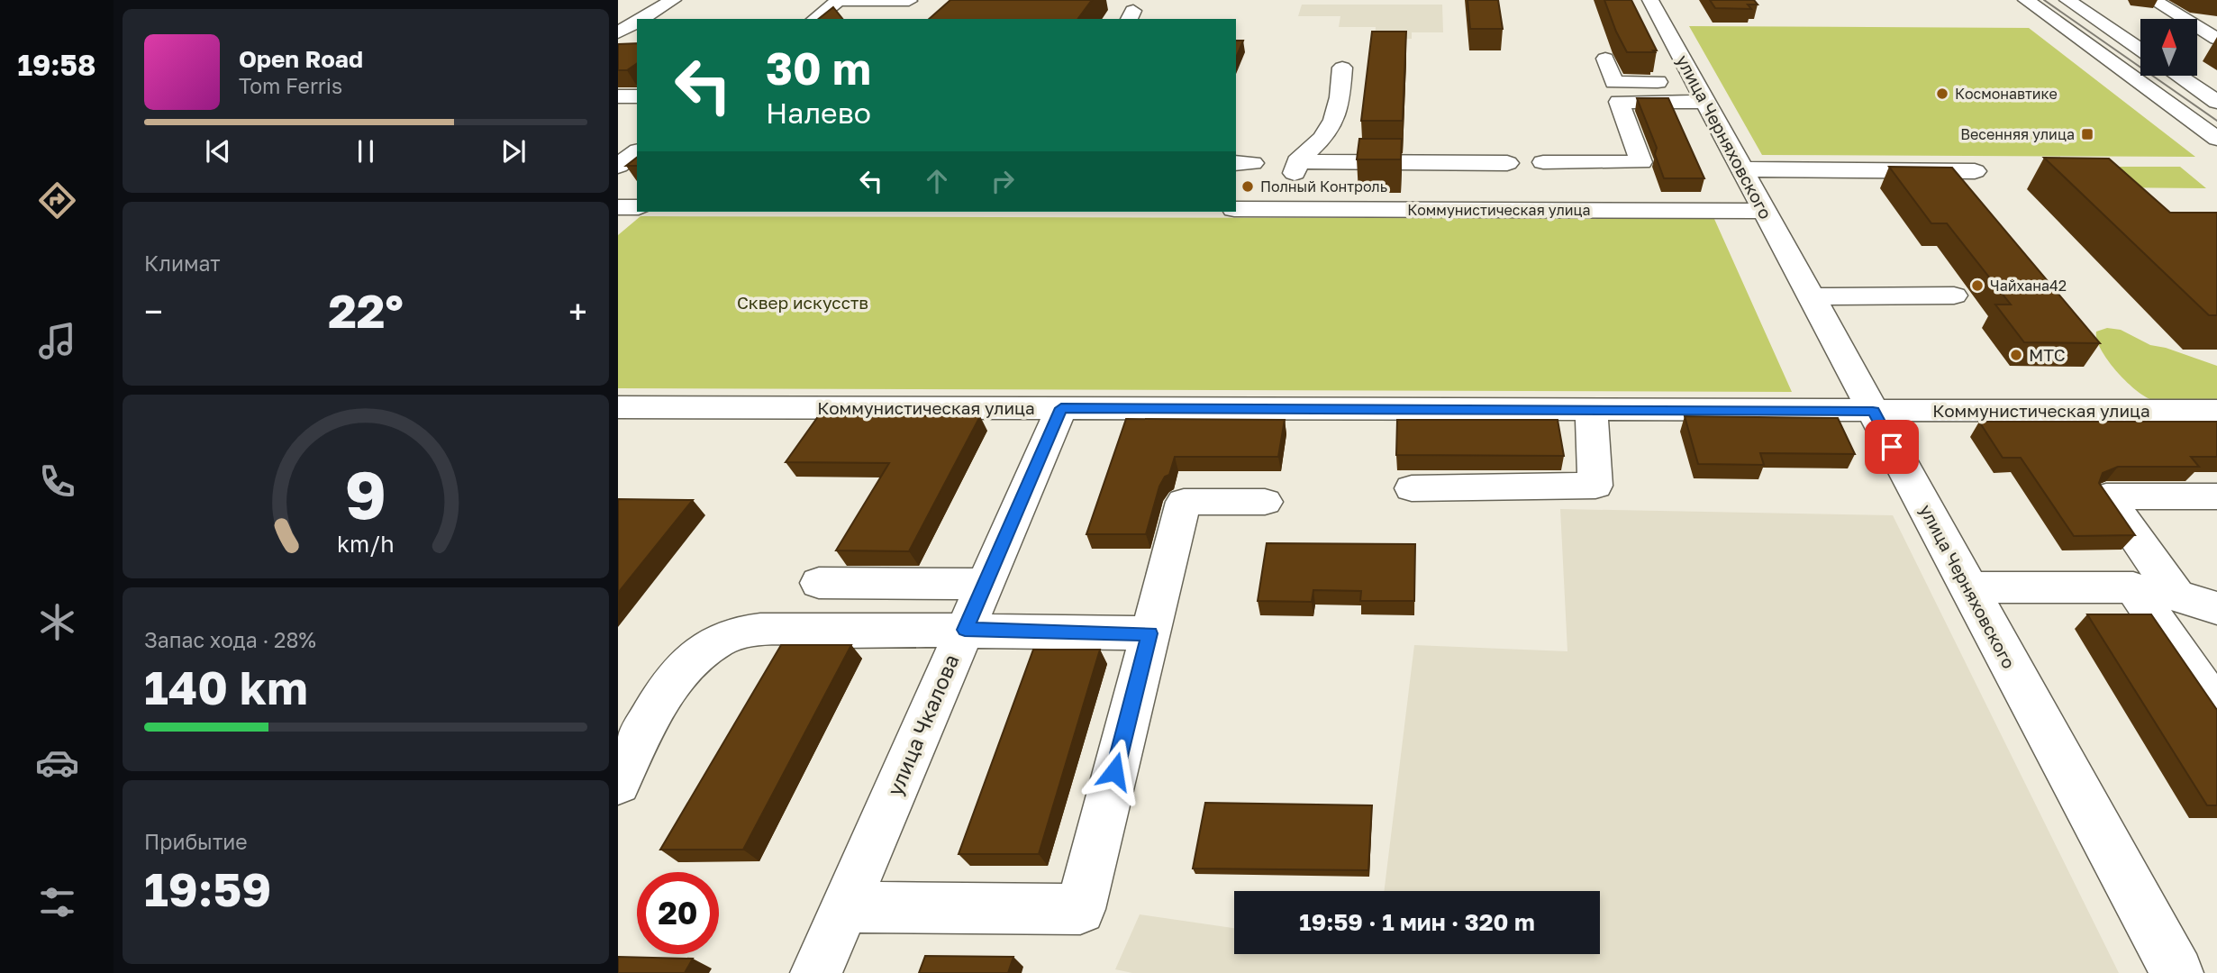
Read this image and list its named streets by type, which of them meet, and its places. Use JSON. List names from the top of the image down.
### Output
{
  "streets": {
    "street": ["улица Черняховского", "Коммунистическая улица", "улица Чкалова"]
  },
  "crossings": [
    ["улица Черняховского", "Коммунистическая улица"],
    ["Коммунистическая улица", "улица Чкалова"]
  ],
  "parks": ["Сквер искусств"],
  "places": {
    "other": [
      "Космонавтике",
      "Полный Контроль",
      "Чайхана42",
      "МТС"
    ],
    "transit": ["Весенняя улица"]
  },
  "north": "top",
  "page": {
    "tabs": "19:58",
    "turn": ["30 m", "Налево"],
    "song": ["Open Road", "Tom Ferris"],
    "tile": [
      "Климат",
      ["Запас хода · 28%", "140 km"],
      ["Прибытие", "19:59"]
    ],
    "heat": ["−", "22°", "+"],
    "limit": "20",
    "trip": "19:59 · 1 мин · 320 m",
    "gauge": ["9", "km/h"]
  }
}
